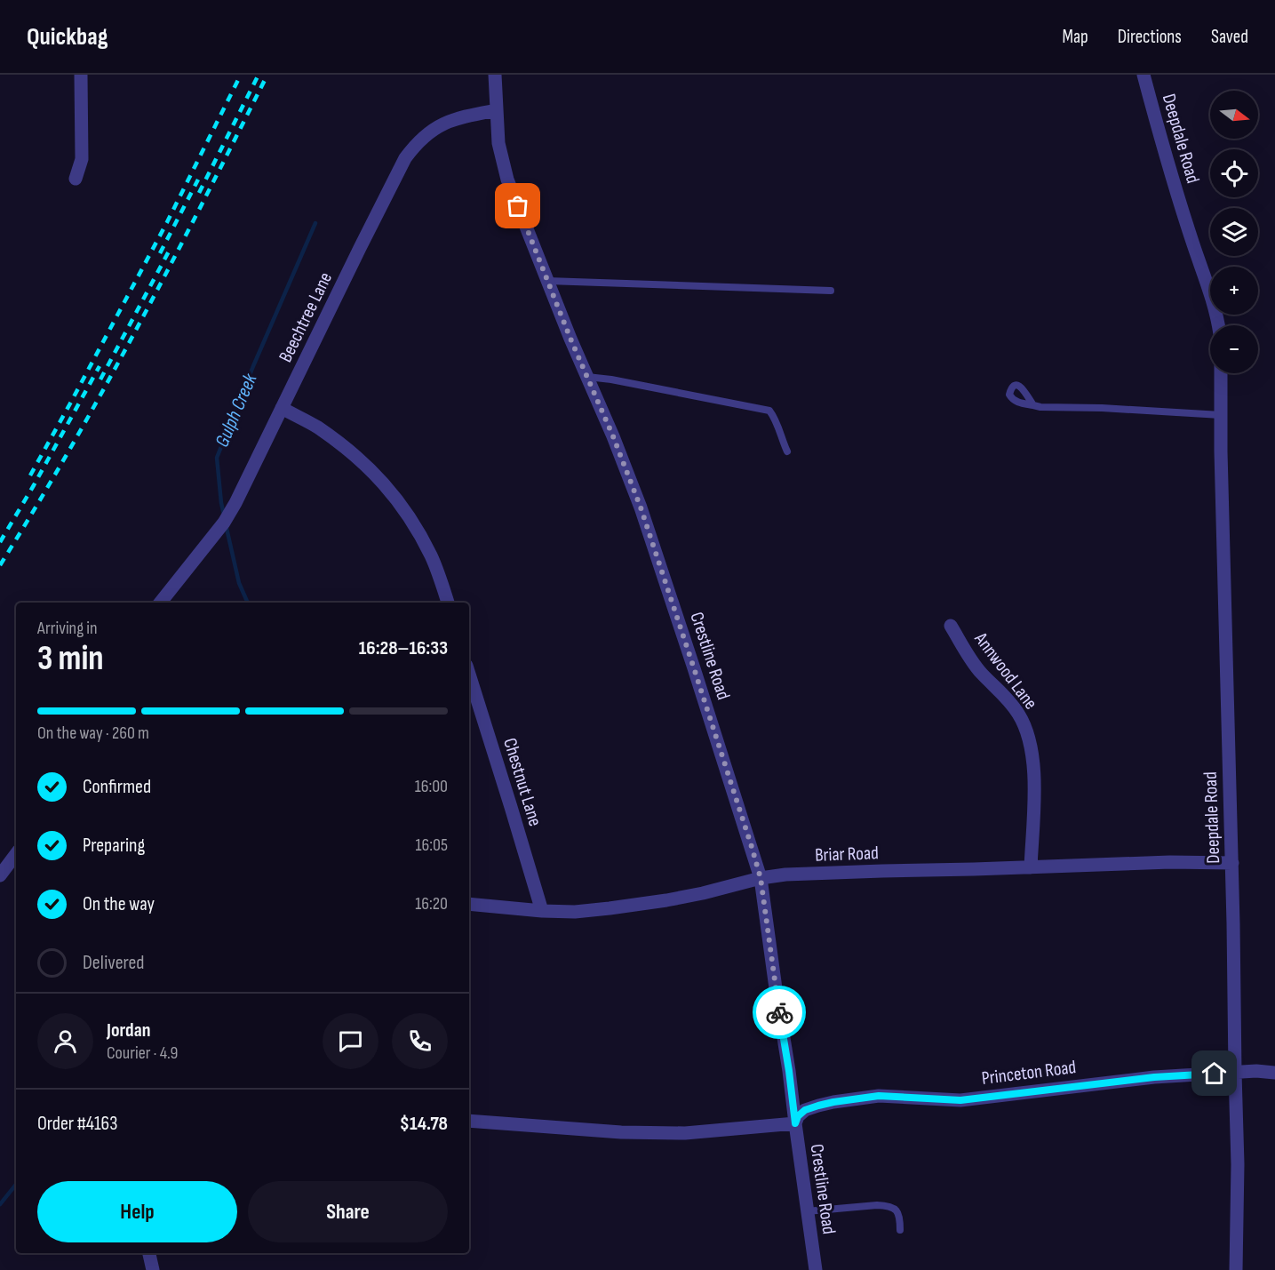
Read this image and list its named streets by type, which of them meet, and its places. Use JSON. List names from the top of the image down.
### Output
{
  "streets": {
    "street": [
      "Deepdale Road",
      "Beechtree Lane",
      "Crestline Road",
      "Annwood Lane",
      "Chestnut Lane",
      "Briar Road",
      "Princeton Road"
    ]
  },
  "crossings": [
    ["Deepdale Road", "Briar Road"],
    ["Deepdale Road", "Princeton Road"],
    ["Beechtree Lane", "Crestline Road"],
    ["Crestline Road", "Briar Road"],
    ["Crestline Road", "Princeton Road"],
    ["Annwood Lane", "Briar Road"],
    ["Chestnut Lane", "Briar Road"]
  ],
  "water": ["Gulph Creek"],
  "north": "right",
  "page": {
    "header": "Quickbag",
    "nav": ["Map", "Directions", "Saved"],
    "map_buttons": ["+", "−"],
    "heading": ["3 min", "Arriving in", "16:28–16:33"],
    "panel": [
      "Jordan",
      "Courier · 4.9",
      "Order #4163",
      "$14.78"
    ],
    "bar": "On the way · 260 m",
    "list": [
      ["Confirmed", "16:00"],
      ["Preparing", "16:05"],
      ["On the way", "16:20"],
      "Delivered"
    ],
    "buttons": ["Help", "Share"]
  }
}
